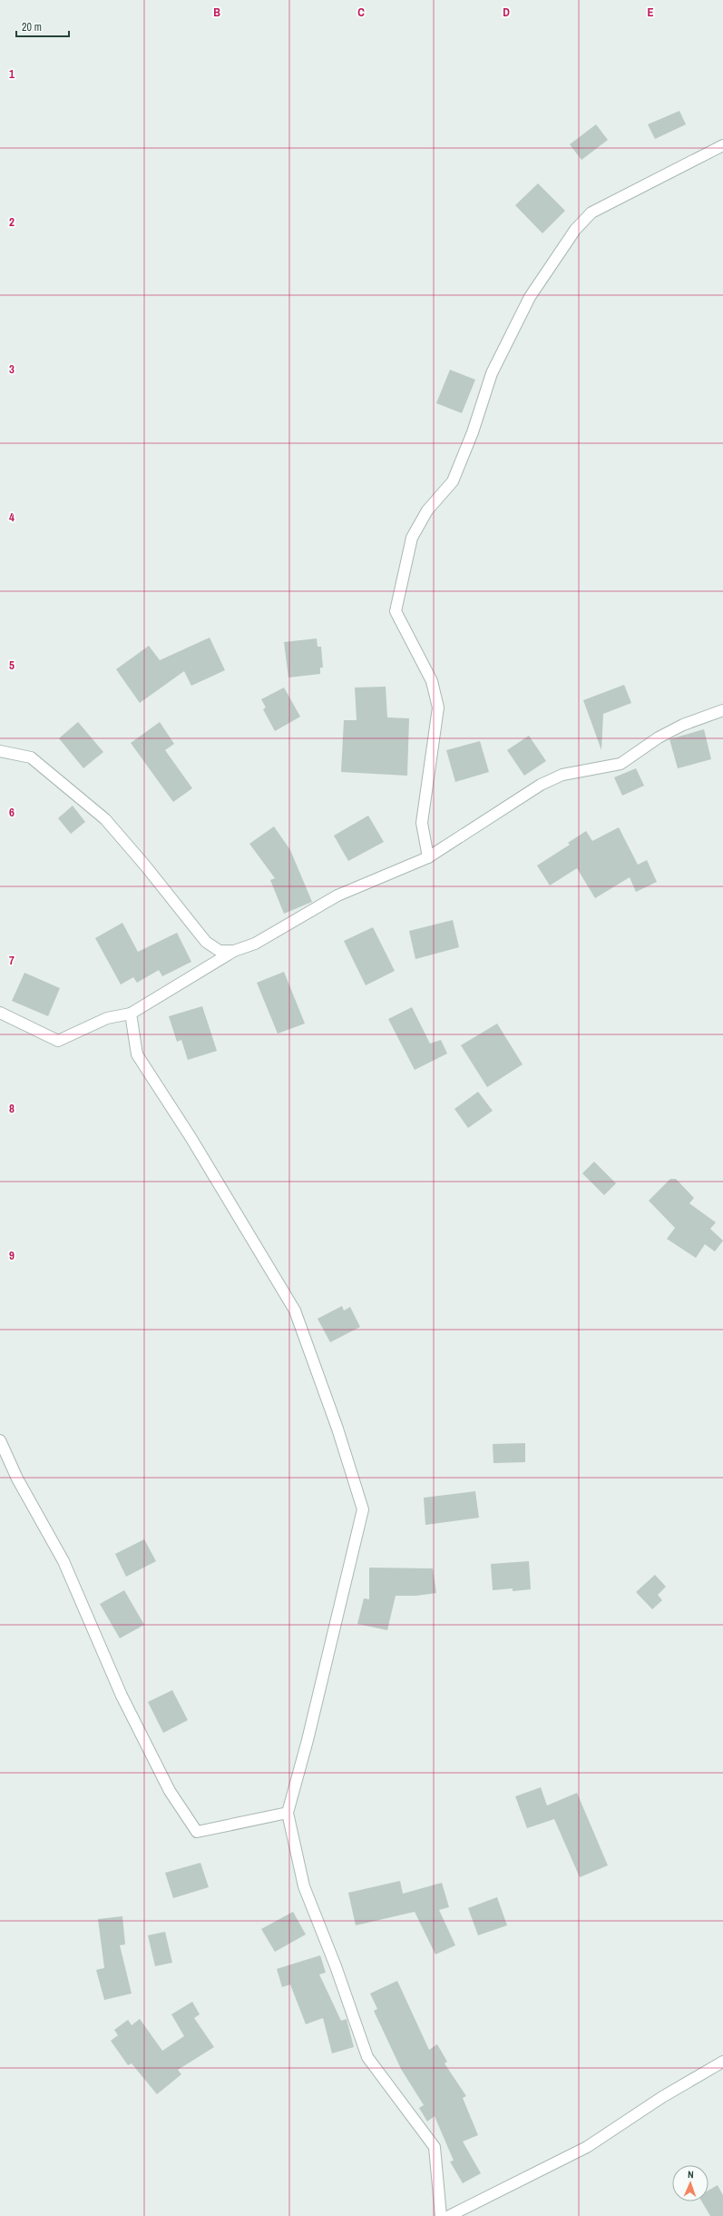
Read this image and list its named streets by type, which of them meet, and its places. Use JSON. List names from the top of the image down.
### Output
{
  "scale_bar": "20 m",
  "north": "top",
  "grid": {
    "columns": [
      "B",
      "C",
      "D",
      "E"
    ],
    "rows": [
      "1",
      "2",
      "3",
      "4",
      "5",
      "6",
      "7",
      "8",
      "9"
    ]
  }
}
